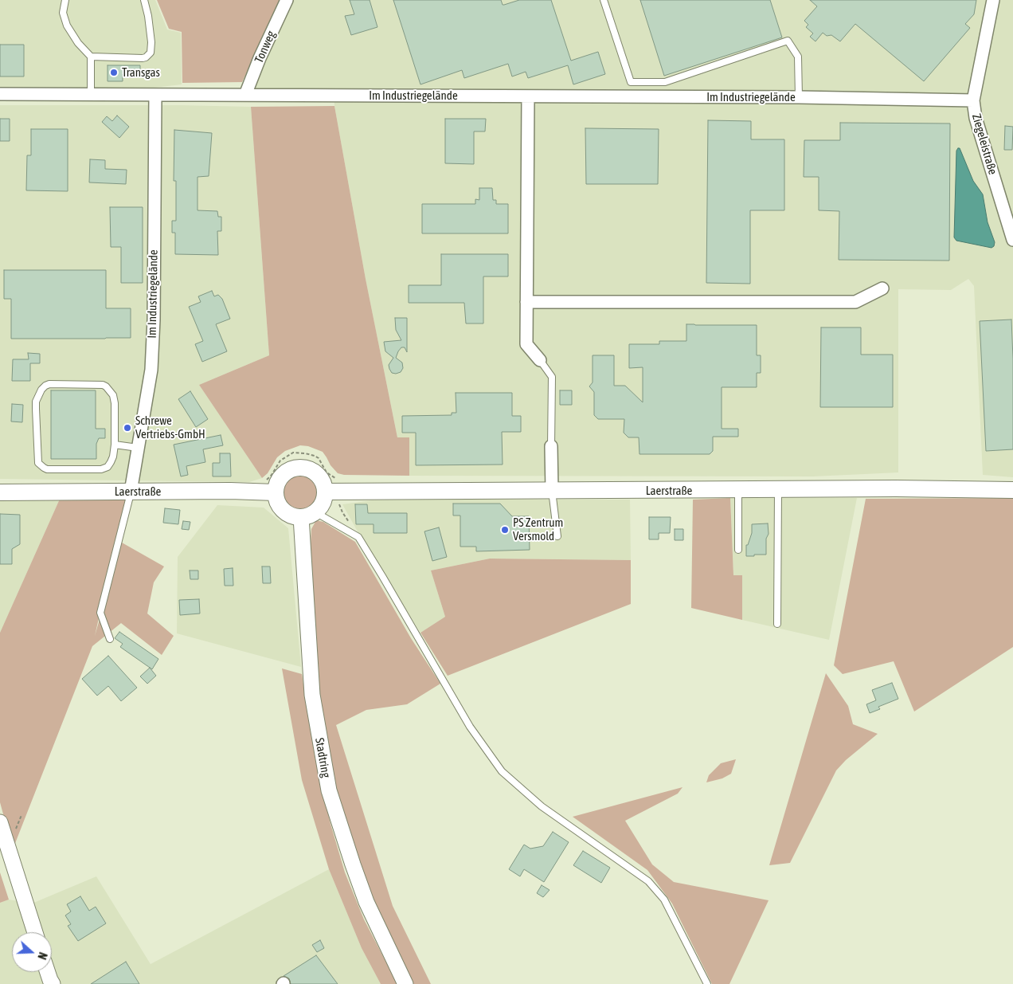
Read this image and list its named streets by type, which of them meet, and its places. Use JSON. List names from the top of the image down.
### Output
{
  "streets": {
    "main road": ["Laerstraße"],
    "street": [
      "Tonweg",
      "Im Industriegelände",
      "Ziegeleistraße",
      "Stadtring"
    ]
  },
  "crossings": [
    ["Tonweg", "Im Industriegelände"],
    ["Im Industriegelände", "Ziegeleistraße"],
    ["Im Industriegelände", "Laerstraße"],
    ["Laerstraße", "Stadtring"]
  ],
  "places": ["Transgas", "Schrewe Vertriebs-GmbH", "PS Zentrum Versmold"],
  "north": "right"
}
